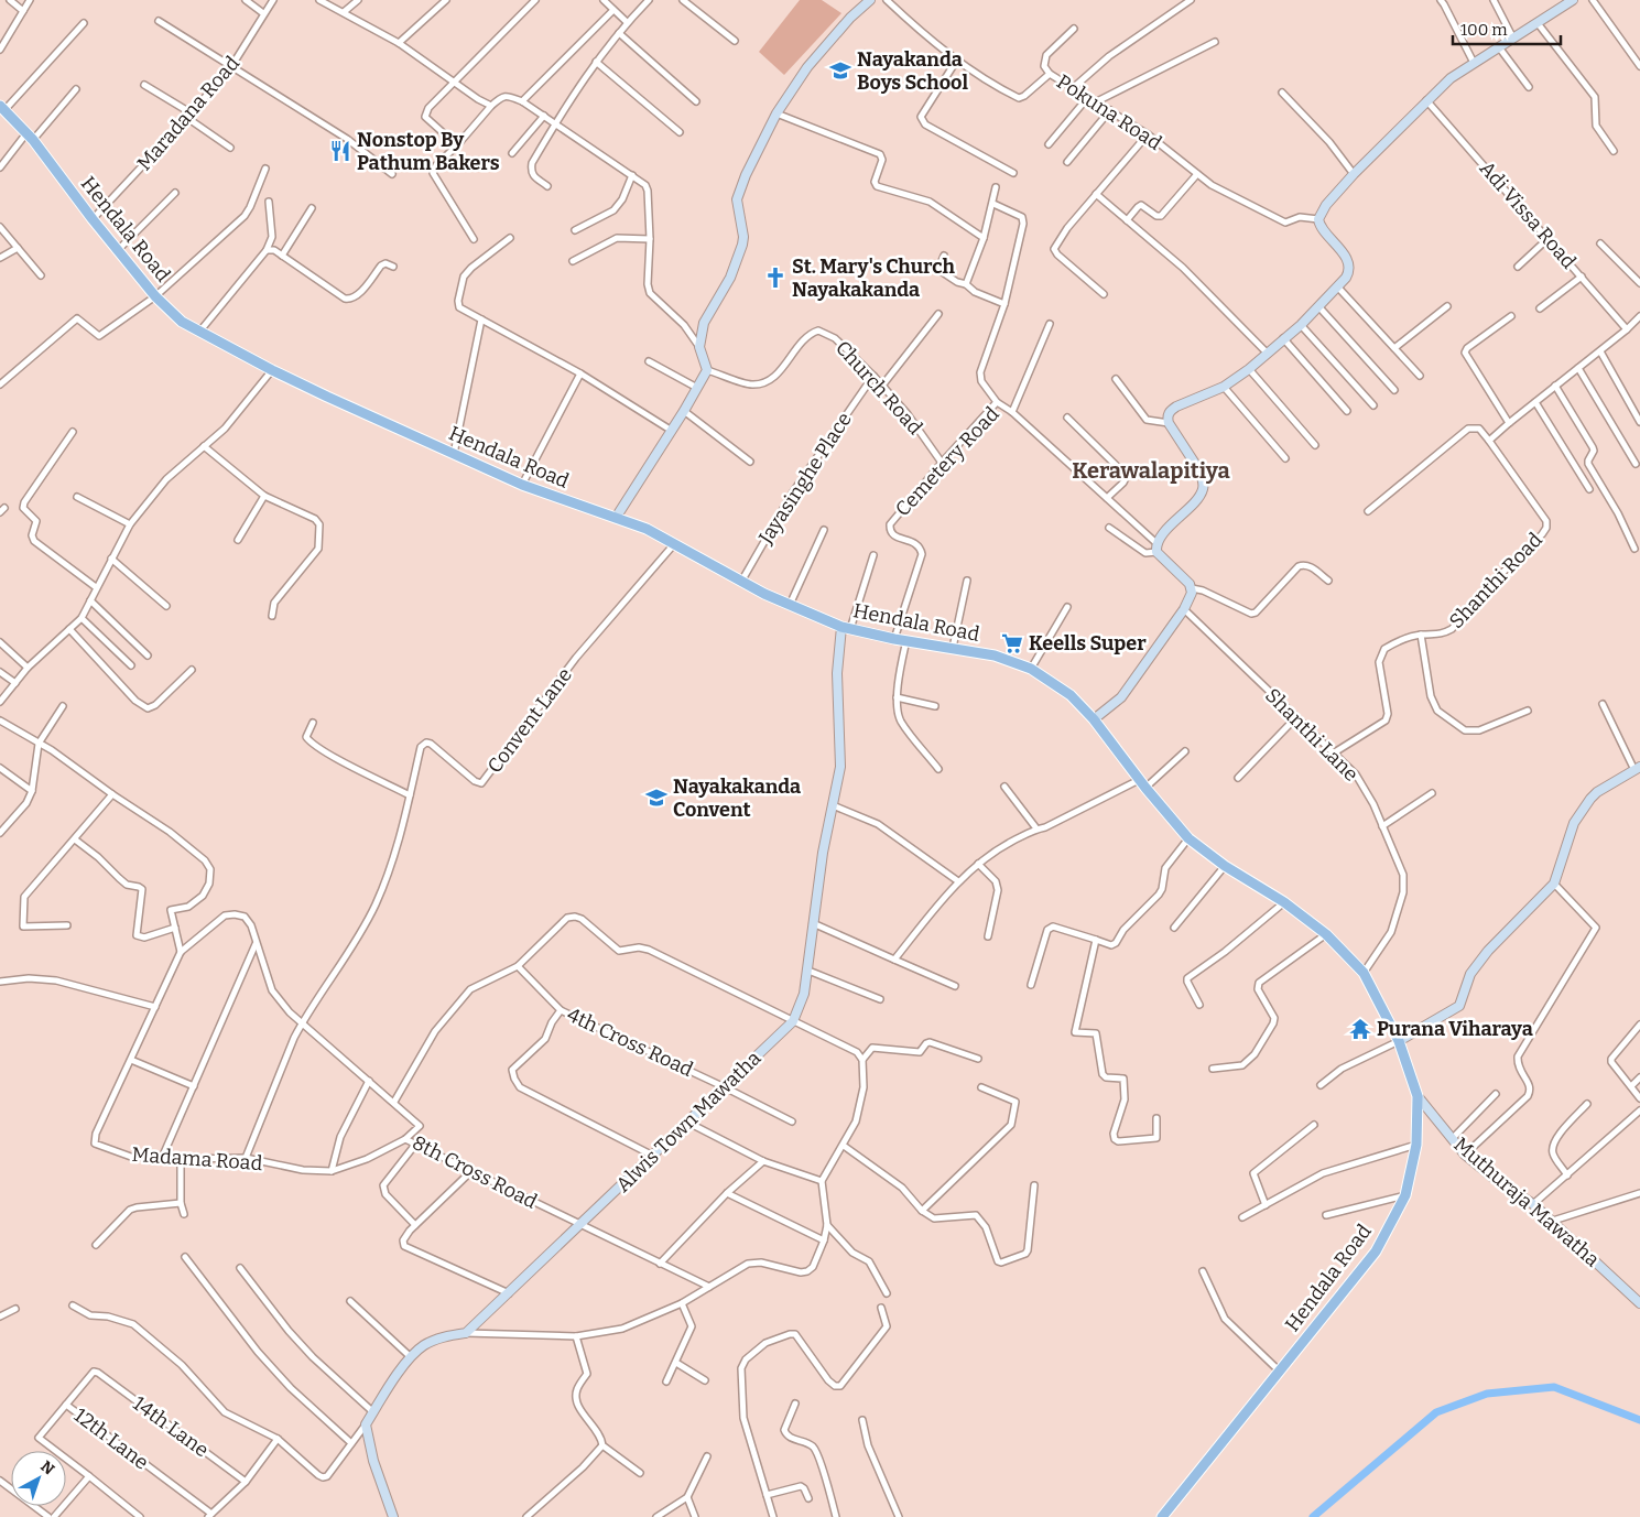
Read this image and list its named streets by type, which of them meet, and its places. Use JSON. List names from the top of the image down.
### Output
{
  "streets": {
    "main road": ["Hendala Road"],
    "street": [
      "Pokuna Road",
      "Maradana Road",
      "Adi Vissa Road",
      "Church Road",
      "Cemetery Road",
      "Jayasinghe Place",
      "Shanthi Road",
      "Convent Lane",
      "Shanthi Lane",
      "4th Cross Road",
      "Alwis Town Mawatha",
      "Madama Road",
      "8th Cross Road",
      "Muthuraja Mawatha",
      "14th Lane",
      "12th Lane"
    ]
  },
  "crossings": [
    ["Maradana Road", "Hendala Road"],
    ["Hendala Road", "Cemetery Road"],
    ["Hendala Road", "Jayasinghe Place"],
    ["Hendala Road", "Convent Lane"],
    ["Hendala Road", "Shanthi Lane"],
    ["Hendala Road", "Alwis Town Mawatha"],
    ["Hendala Road", "Muthuraja Mawatha"],
    ["Church Road", "Cemetery Road"],
    ["Church Road", "Jayasinghe Place"],
    ["Shanthi Road", "Shanthi Lane"],
    ["Convent Lane", "Madama Road"],
    ["Convent Lane", "8th Cross Road"],
    ["4th Cross Road", "Alwis Town Mawatha"],
    ["Alwis Town Mawatha", "8th Cross Road"],
    ["Madama Road", "8th Cross Road"],
    ["14th Lane", "12th Lane"]
  ],
  "districts": ["Kerawalapitiya"],
  "places": {
    "school or university": ["Nayakanda Boys School", "Nayakakanda Convent"],
    "restaurant": ["Nonstop By Pathum Bakers"],
    "church": ["St. Mary's Church Nayakakanda"],
    "supermarket": ["Keells Super"],
    "temple": ["Purana Viharaya"]
  },
  "scale_bar": "100 m",
  "north": "top right"
}
